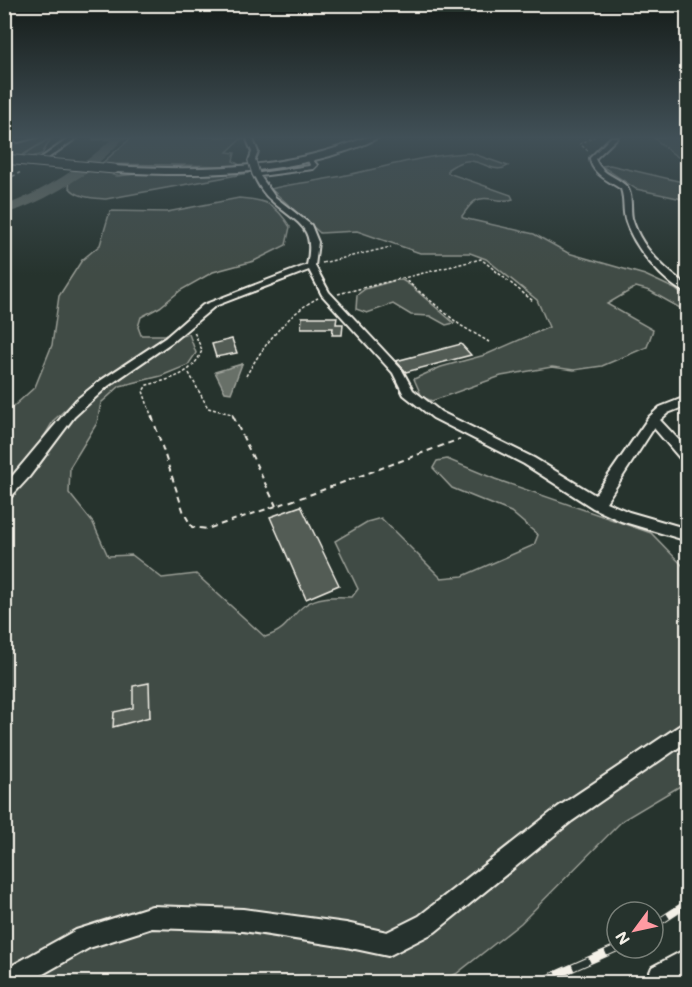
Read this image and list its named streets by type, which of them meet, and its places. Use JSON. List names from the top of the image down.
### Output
{
  "north": "bottom left"
}
